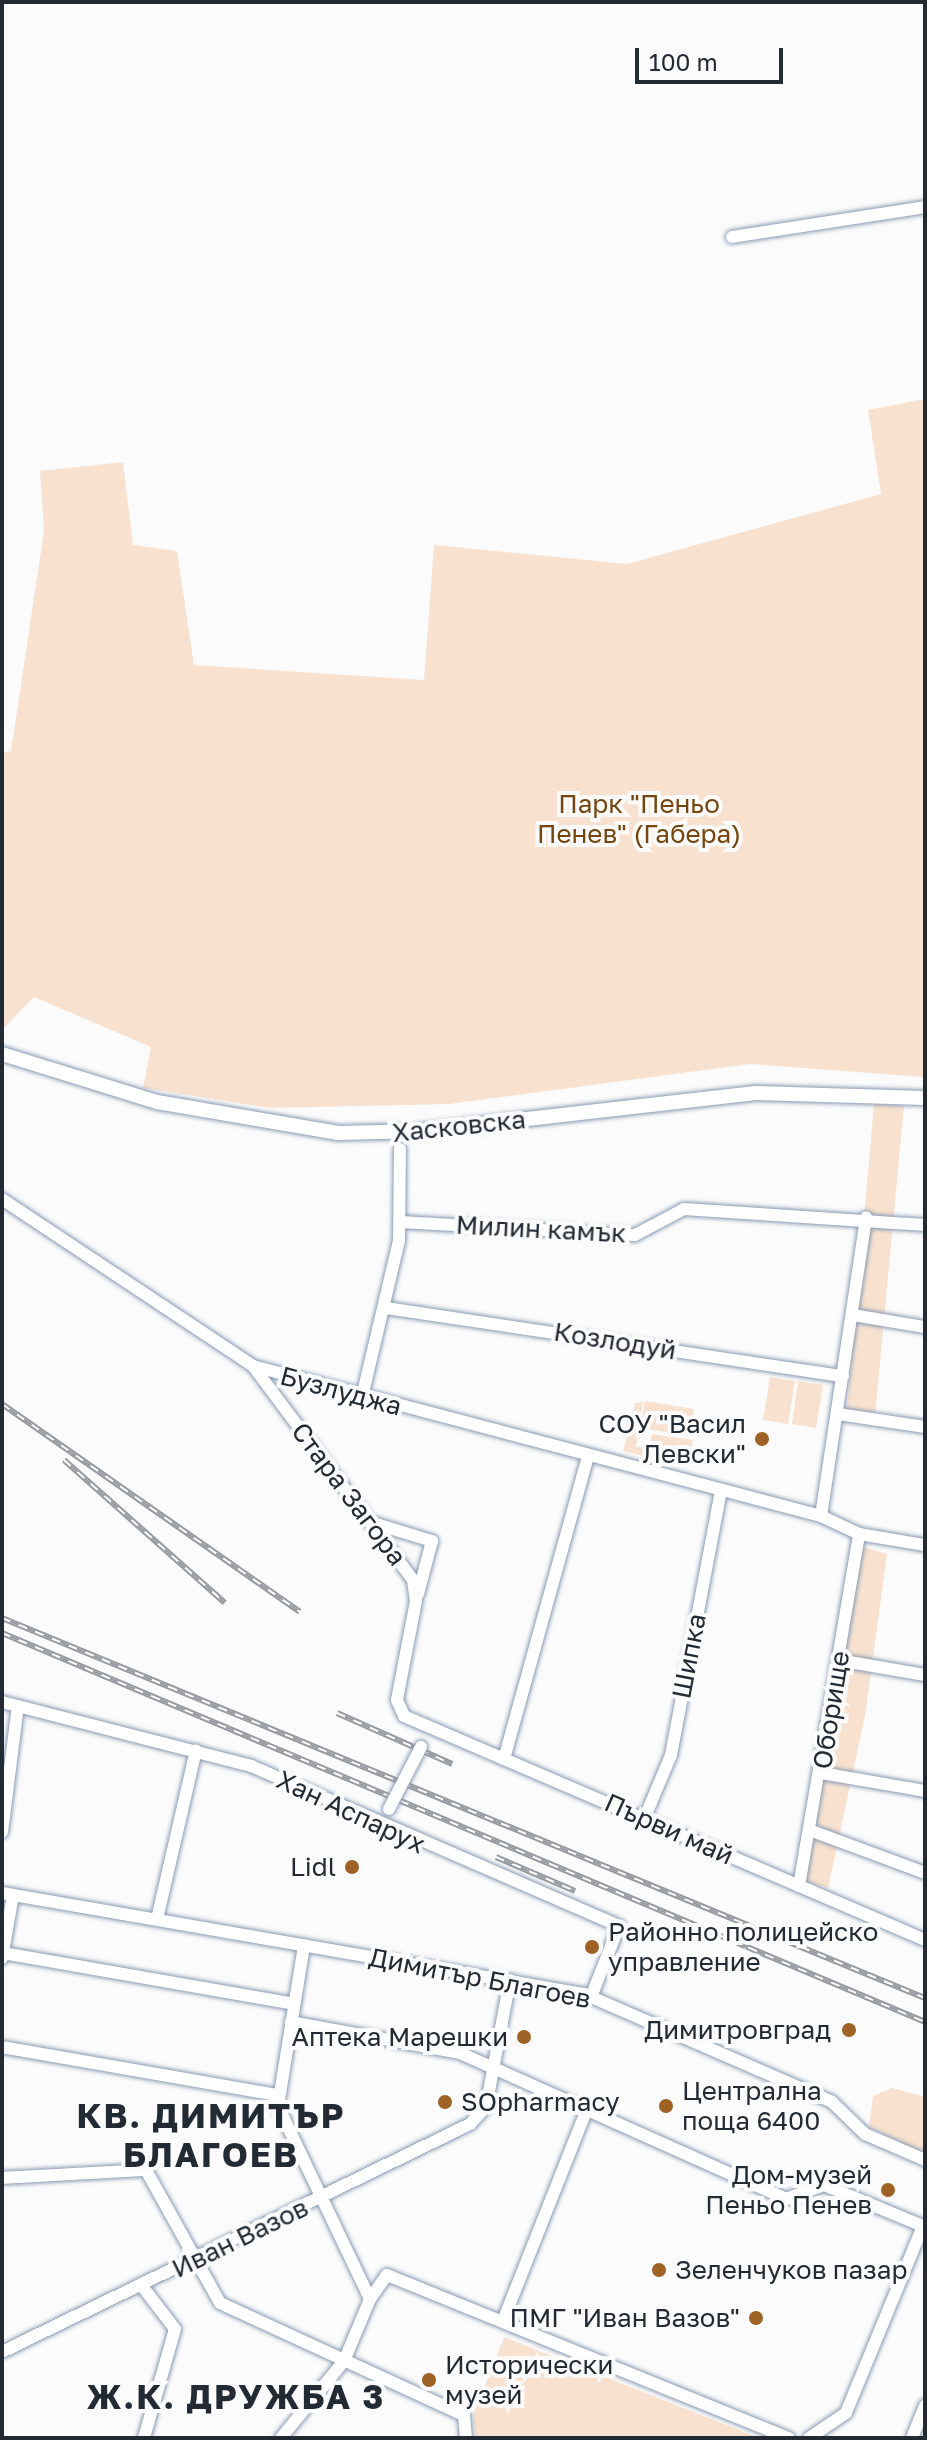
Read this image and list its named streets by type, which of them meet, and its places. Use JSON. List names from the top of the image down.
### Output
{
  "streets": {
    "main road": ["Хасковска"],
    "street": [
      "Милин камък",
      "Козлодуй",
      "Бузлуджа",
      "Стара Загора",
      "Шипка",
      "Оборище",
      "Хан Аспарух",
      "Първи май",
      "Димитър Благоев",
      "Иван Вазов"
    ]
  },
  "crossings": [
    ["Бузлуджа", "Стара Загора"],
    ["Бузлуджа", "Шипка"],
    ["Бузлуджа", "Оборище"],
    ["Стара Загора", "Първи май"],
    ["Шипка", "Първи май"],
    ["Оборище", "Първи май"],
    ["Хан Аспарух", "Димитър Благоев"],
    ["Димитър Благоев", "Иван Вазов"]
  ],
  "districts": ["КВ. ДИМИТЪР БЛАГОЕВ", "Ж.К. ДРУЖБА 3"],
  "parks": ["Парк \"Пеньо Пенев\" (Габера)"],
  "places": [
    "СОУ \"Васил Левски\"",
    "Lidl",
    "Районно полицейско управление",
    "Димитровград",
    "Аптека Марешки",
    "SOpharmacy",
    "Централна поща 6400",
    "Дом-музей Пеньо Пенев",
    "Зеленчуков пазар",
    "ПМГ \"Иван Вазов\"",
    "Исторически музей"
  ],
  "scale_bar": "100 m"
}
